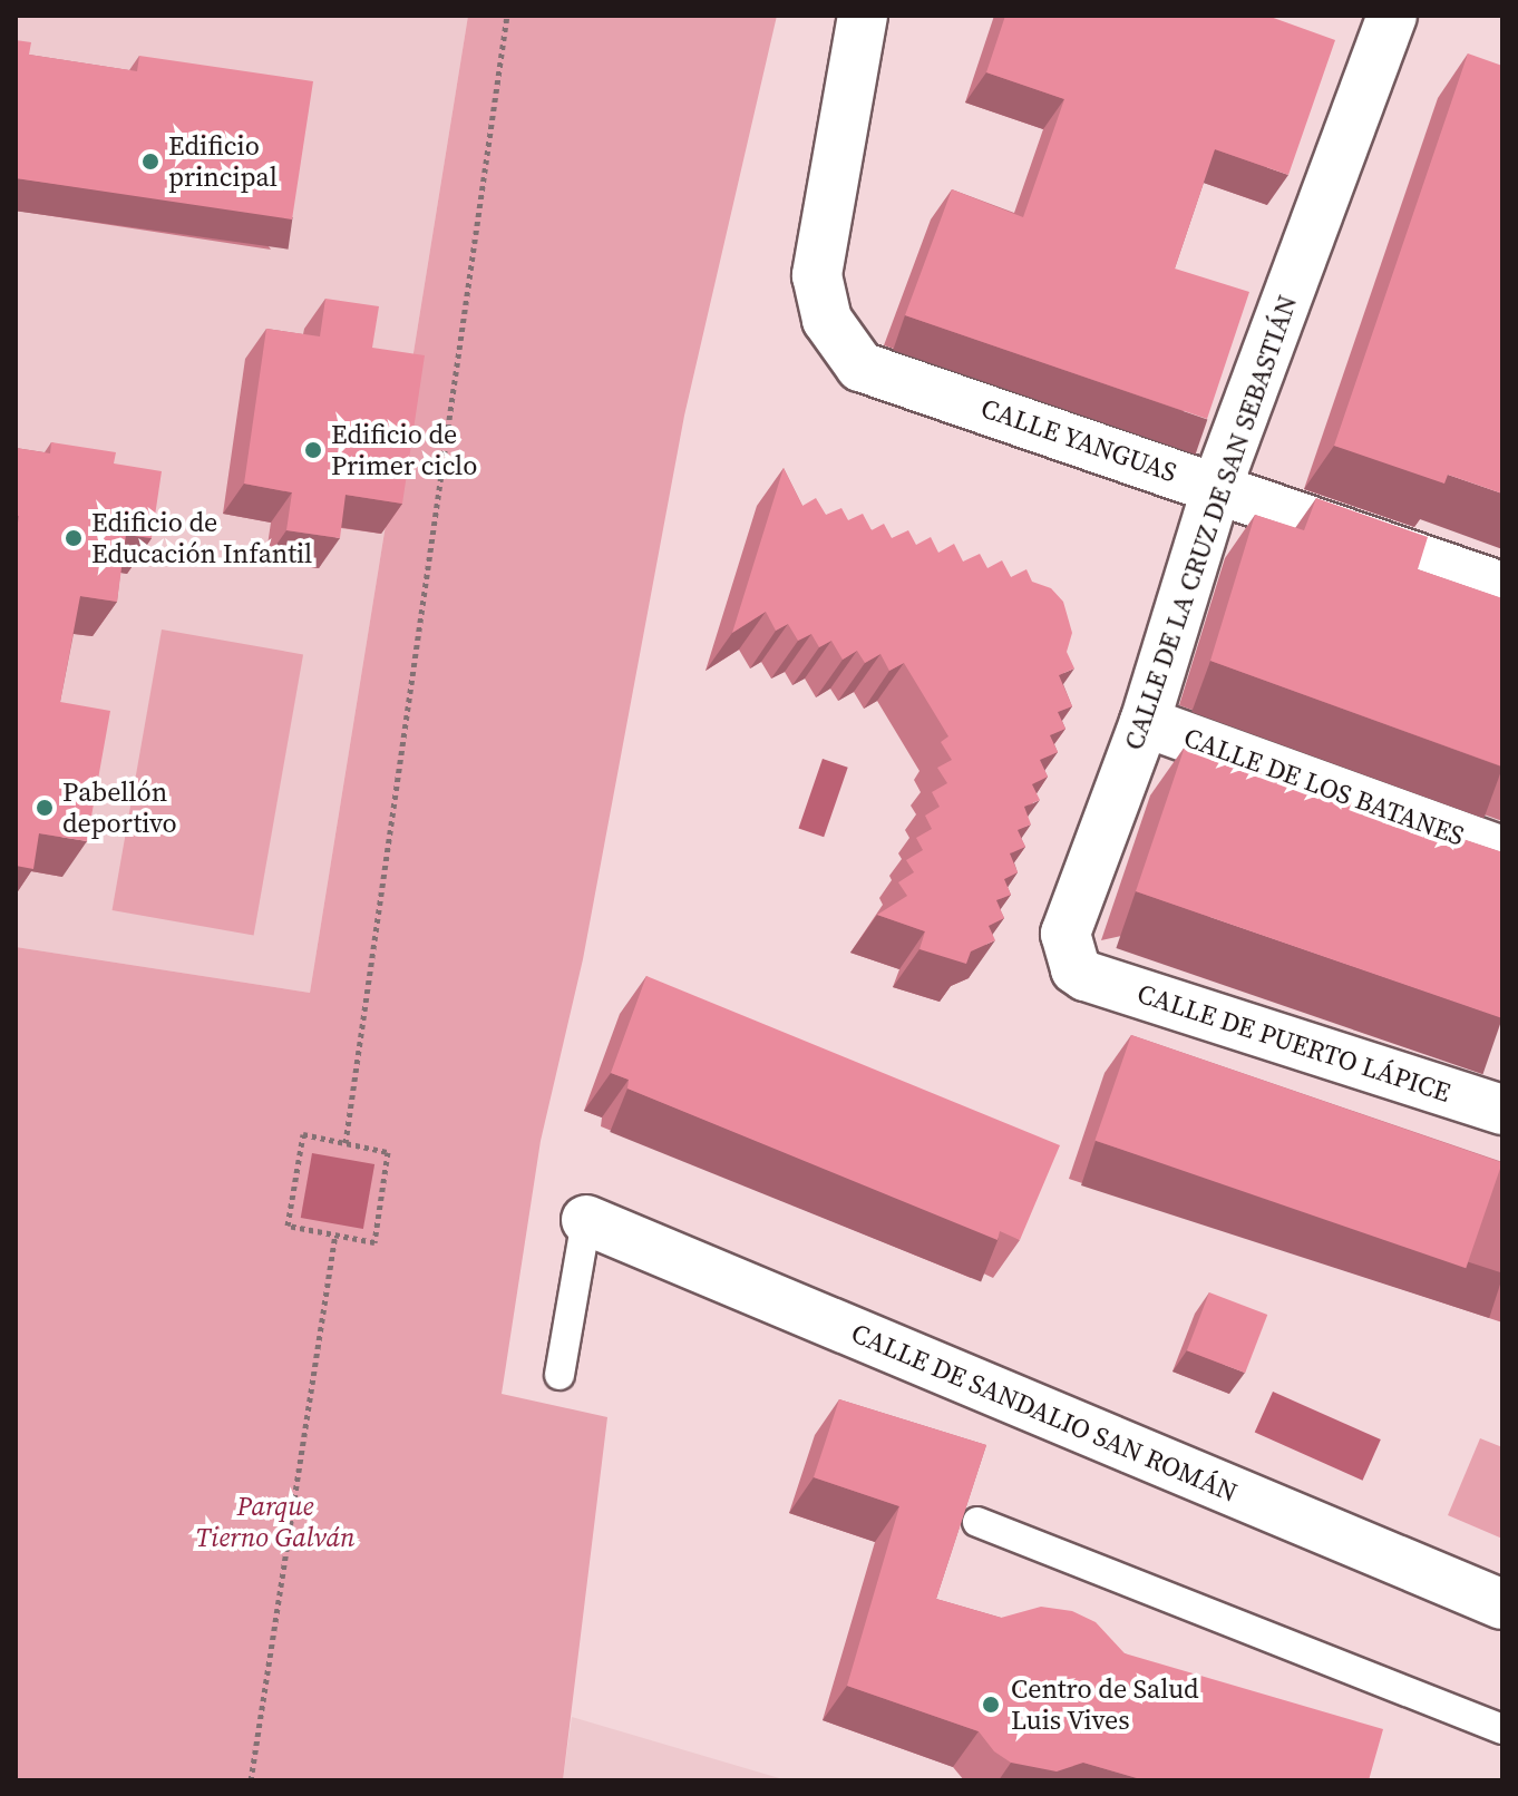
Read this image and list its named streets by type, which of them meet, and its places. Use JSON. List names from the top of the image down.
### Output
{
  "streets": {
    "street": [
      "CALLE YANGUAS",
      "CALLE DE LA CRUZ DE SAN SEBASTIÁN",
      "CALLE DE LOS BATANES",
      "CALLE DE PUERTO LÁPICE",
      "CALLE DE SANDALIO SAN ROMÁN"
    ]
  },
  "crossings": [
    ["CALLE YANGUAS", "CALLE DE LA CRUZ DE SAN SEBASTIÁN"],
    ["CALLE DE LA CRUZ DE SAN SEBASTIÁN", "CALLE DE LOS BATANES"],
    ["CALLE DE LA CRUZ DE SAN SEBASTIÁN", "CALLE DE PUERTO LÁPICE"]
  ],
  "parks": ["Parque Tierno Galván"],
  "places": [
    "Edificio principal",
    "Edificio de Primer ciclo",
    "Edificio de Educación Infantil",
    "Pabellón deportivo",
    "Centro de Salud Luis Vives"
  ]
}
